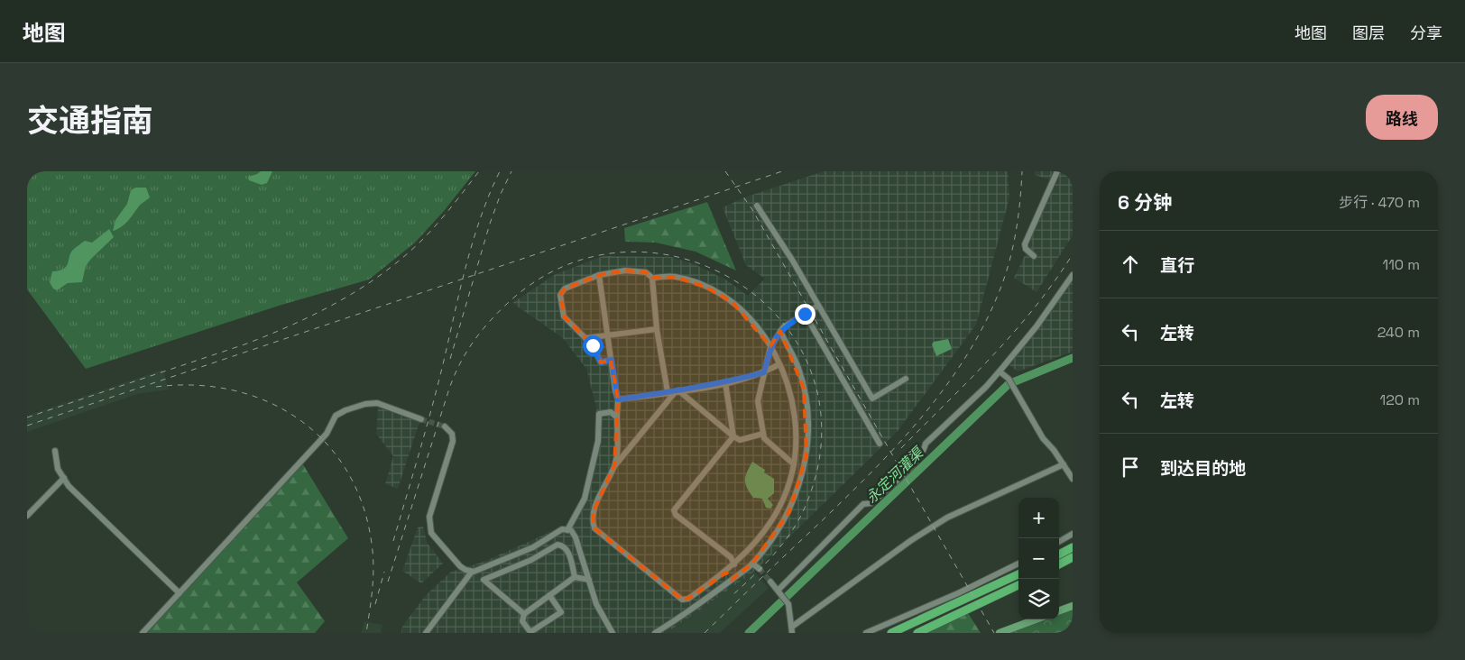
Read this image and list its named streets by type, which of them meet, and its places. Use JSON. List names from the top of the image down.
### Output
{
  "water": ["永定河灌渠"],
  "page": {
    "header": "地图",
    "nav": ["地图", "图层", "分享"],
    "title": "交通指南",
    "buttons": "路线",
    "heading": ["6 分钟", "步行 · 470 m"],
    "list": [
      ["直行", "110 m"],
      ["左转", "240 m"],
      ["左转", "120 m"],
      "到达目的地"
    ],
    "map_buttons": ["+", "−"]
  }
}
